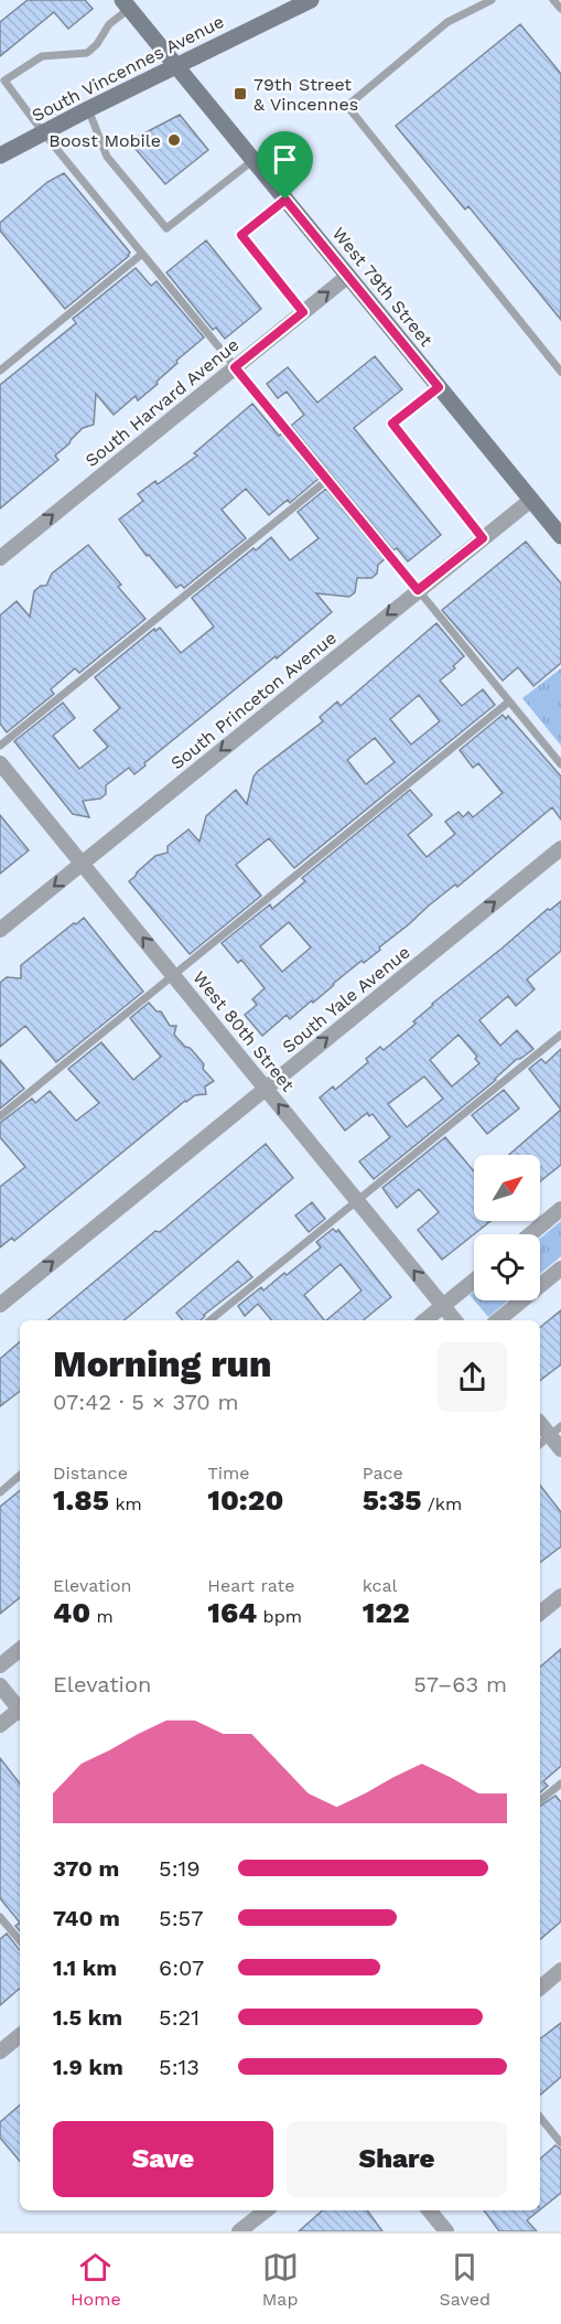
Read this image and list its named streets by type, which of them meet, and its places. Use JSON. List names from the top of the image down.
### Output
{
  "streets": {
    "main road": ["South Vincennes Avenue", "West 79th Street"],
    "street": [
      "South Harvard Avenue",
      "South Princeton Avenue",
      "South Yale Avenue",
      "West 80th Street"
    ]
  },
  "crossings": [
    ["South Vincennes Avenue", "West 79th Street"],
    ["West 79th Street", "South Harvard Avenue"],
    ["West 79th Street", "South Princeton Avenue"],
    ["South Princeton Avenue", "West 80th Street"],
    ["South Yale Avenue", "West 80th Street"]
  ],
  "one_way": [
    "South Harvard Avenue",
    "South Princeton Avenue",
    "South Yale Avenue",
    "West 80th Street"
  ],
  "places": {
    "transit": ["79th Street & Vincennes"],
    "other": ["Boost Mobile"]
  },
  "north": "top right",
  "page": {
    "heading": ["Morning run", "07:42 · 5 × 370 m"],
    "stats": [
      ["Distance", "1.85 km"],
      ["Time", "10:20"],
      ["Pace", "5:35 /km"],
      ["Elevation", "40 m"],
      ["Heart rate", "164 bpm"],
      ["kcal", "122"]
    ],
    "chart": ["Elevation", "57–63 m"],
    "list": [
      {
        "name": "370 m",
        "note": "5:19"
      },
      {
        "name": "740 m",
        "note": "5:57"
      },
      {
        "name": "1.1 km",
        "note": "6:07"
      },
      {
        "name": "1.5 km",
        "note": "5:21"
      },
      {
        "name": "1.9 km",
        "note": "5:13"
      }
    ],
    "buttons": ["Save", "Share"],
    "tabs": ["Home", "Map", "Saved"]
  }
}
